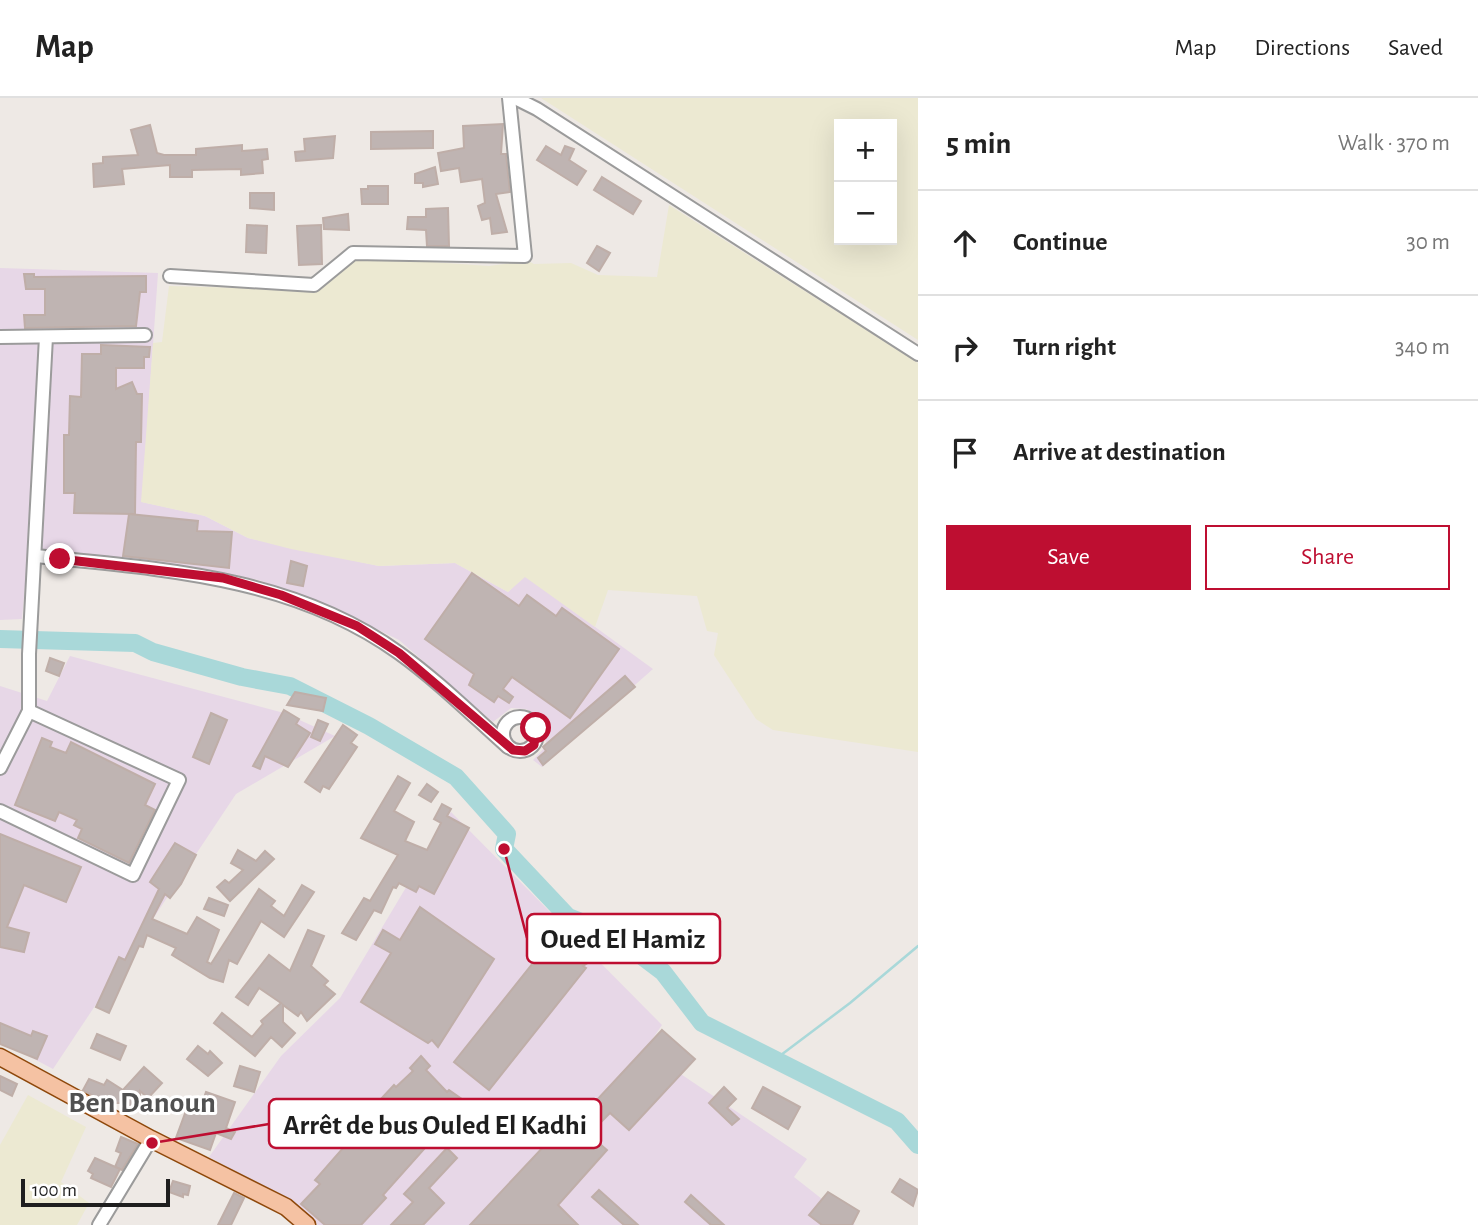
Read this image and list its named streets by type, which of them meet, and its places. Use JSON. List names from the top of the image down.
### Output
{
  "districts": ["Ben Danoun"],
  "places": ["Oued El Hamiz", "Arrêt de bus Ouled El Kadhi"],
  "scale_bar": "100 m",
  "page": {
    "header": "Map",
    "nav": ["Map", "Directions", "Saved"],
    "heading": ["5 min", "Walk · 370 m"],
    "map_buttons": ["+", "−"],
    "list": [
      ["Continue", "30 m"],
      ["Turn right", "340 m"],
      "Arrive at destination"
    ],
    "buttons": ["Save", "Share"],
    "scale": "100 m"
  }
}
